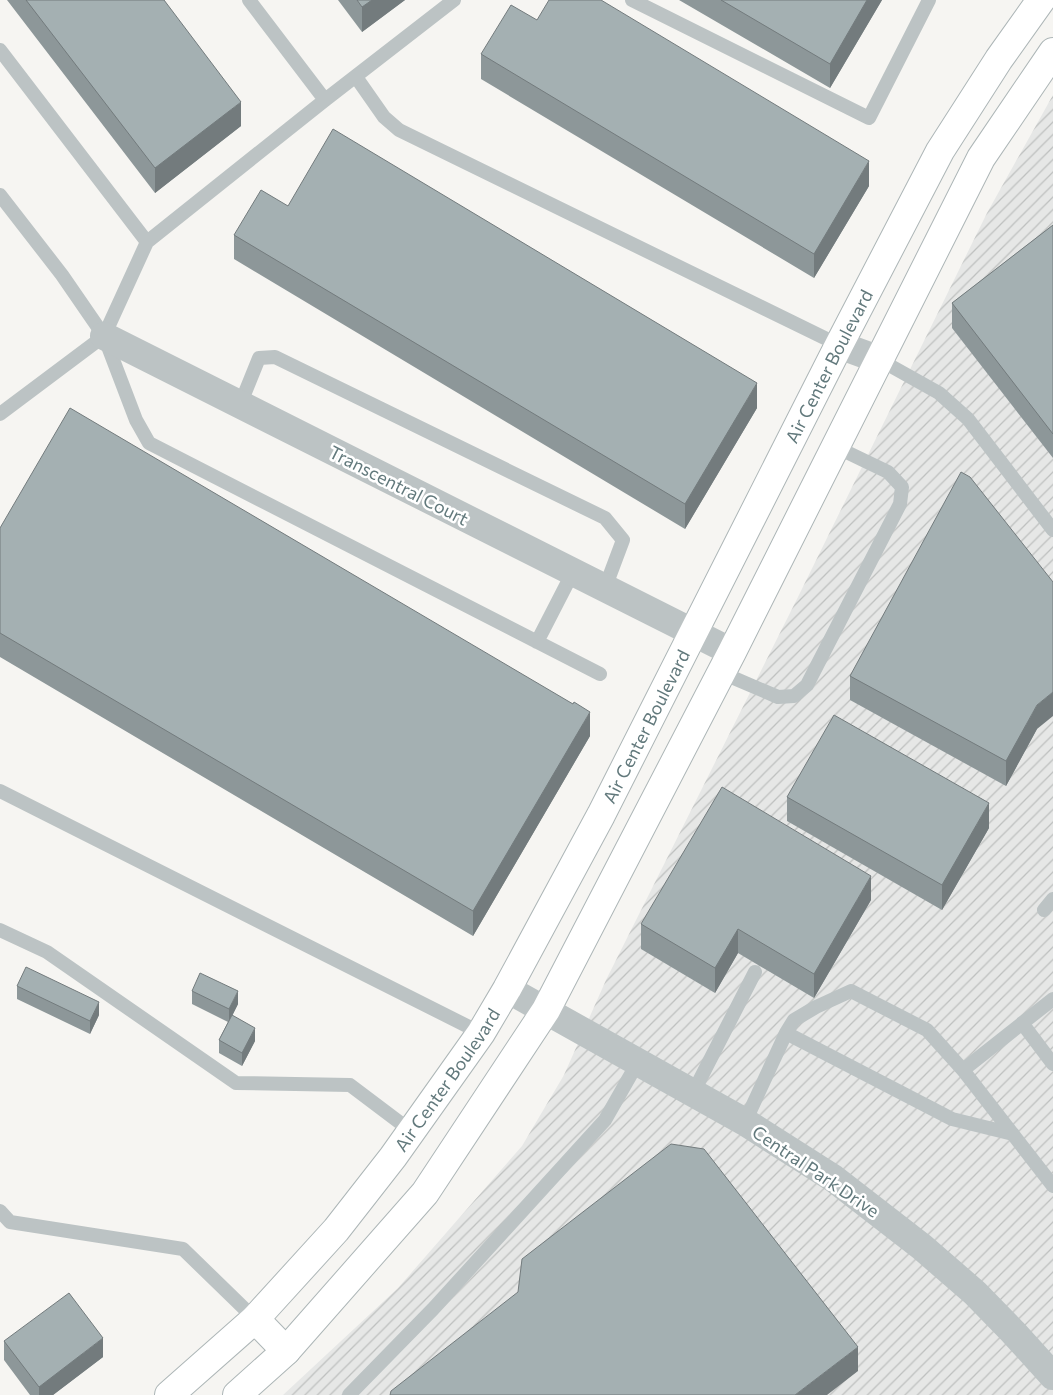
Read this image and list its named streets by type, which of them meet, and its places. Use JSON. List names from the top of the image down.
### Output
{
  "streets": {
    "street": ["Air Center Boulevard", "Transcentral Court", "Central Park Drive"]
  },
  "crossings": [
    ["Air Center Boulevard", "Transcentral Court"],
    ["Air Center Boulevard", "Central Park Drive"]
  ]
}
